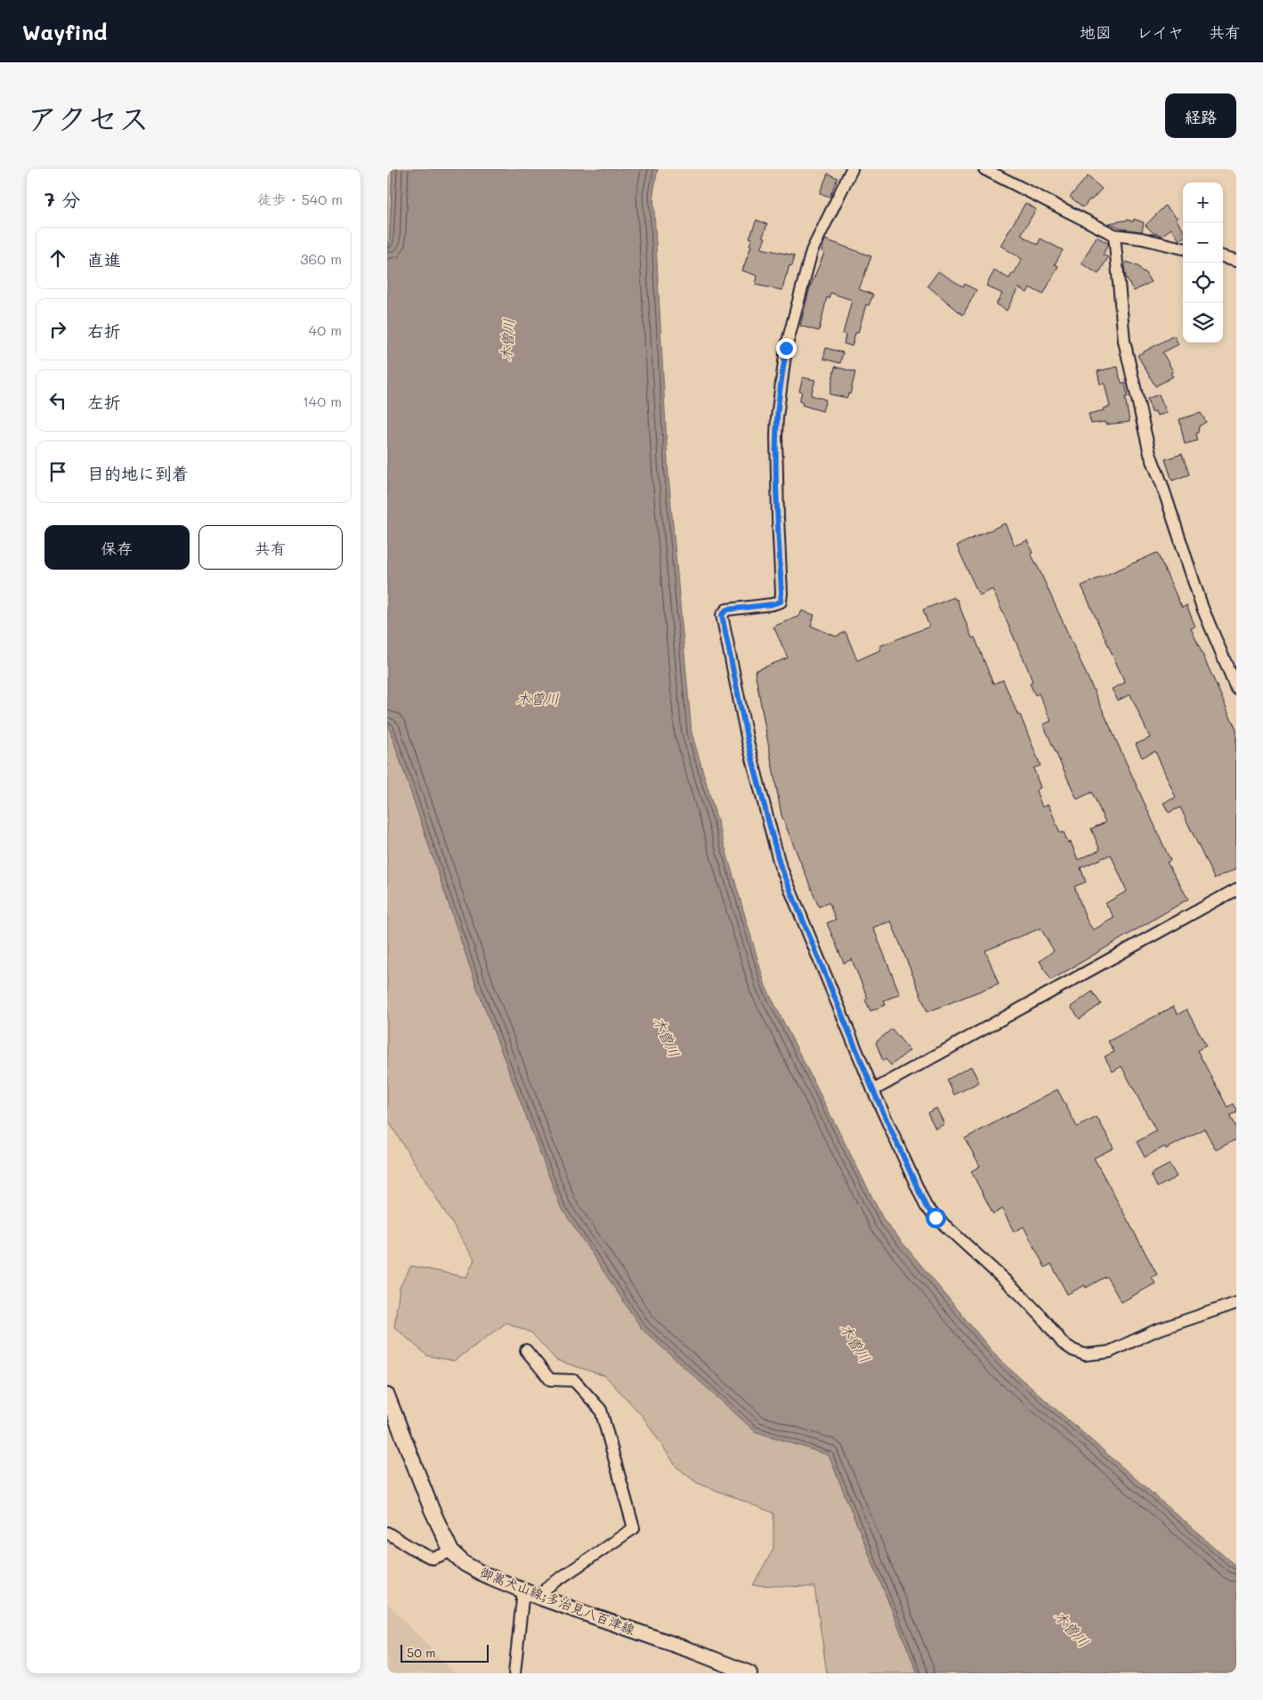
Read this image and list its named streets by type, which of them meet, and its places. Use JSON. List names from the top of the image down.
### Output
{
  "streets": {
    "main road": ["御嵩犬山線;多治見八百津線"]
  },
  "water": ["木曽川"],
  "scale_bar": "50 m",
  "page": {
    "header": "Wayfind",
    "nav": ["地図", "レイヤ", "共有"],
    "title": "アクセス",
    "buttons": [
      "経路",
      ["保存", "共有"]
    ],
    "heading": ["7 分", "徒歩 · 540 m"],
    "map_buttons": ["+", "−"],
    "list": [
      ["直進", "360 m"],
      ["右折", "40 m"],
      ["左折", "140 m"],
      "目的地に到着"
    ],
    "scale": "50 m"
  }
}
